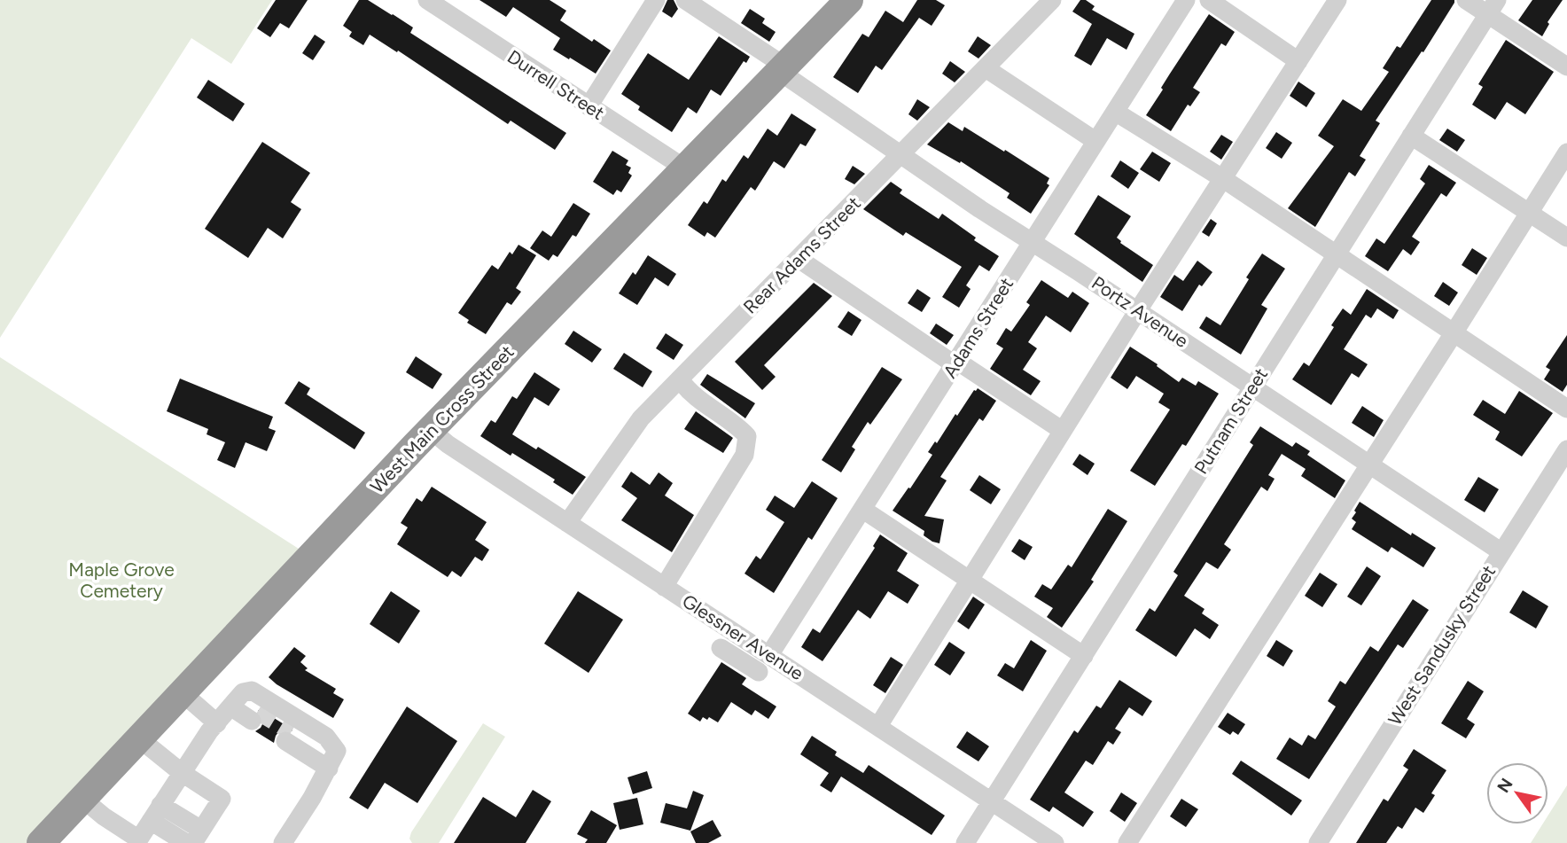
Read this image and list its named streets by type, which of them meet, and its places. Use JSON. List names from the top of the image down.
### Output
{
  "streets": {
    "highway": ["West Main Cross Street"],
    "street": [
      "Durrell Street",
      "Rear Adams Street",
      "Portz Avenue",
      "Adams Street",
      "Putnam Street",
      "Glessner Avenue",
      "West Sandusky Street"
    ]
  },
  "crossings": [
    ["Durrell Street", "West Main Cross Street"],
    ["Rear Adams Street", "Portz Avenue"],
    ["Rear Adams Street", "Glessner Avenue"],
    ["Portz Avenue", "Adams Street"],
    ["Portz Avenue", "West Main Cross Street"],
    ["Portz Avenue", "Putnam Street"],
    ["Portz Avenue", "West Sandusky Street"],
    ["Adams Street", "Glessner Avenue"],
    ["West Main Cross Street", "Glessner Avenue"],
    ["Putnam Street", "Glessner Avenue"]
  ],
  "parks": ["Maple Grove Cemetery"],
  "north": "top left"
}
